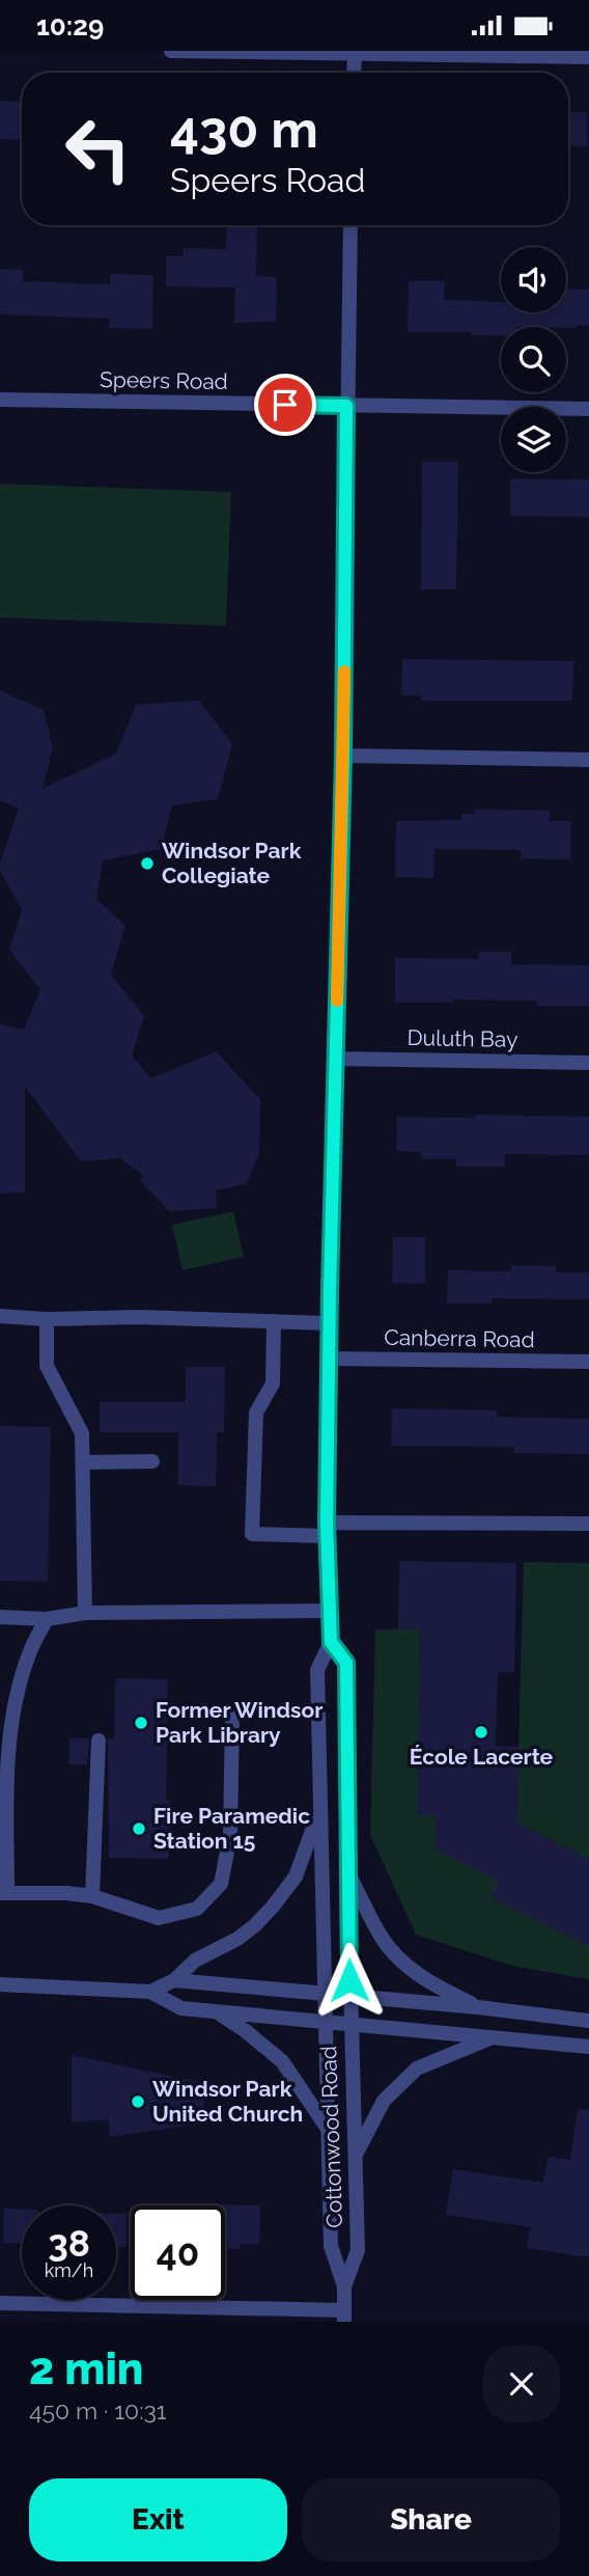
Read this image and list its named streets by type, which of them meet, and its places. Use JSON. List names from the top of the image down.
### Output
{
  "streets": {
    "street": [
      "Speers Road",
      "Duluth Bay",
      "Canberra Road",
      "Cottonwood Road"
    ]
  },
  "crossings": [
    ["Speers Road", "Cottonwood Road"],
    ["Duluth Bay", "Cottonwood Road"],
    ["Canberra Road", "Cottonwood Road"]
  ],
  "places": [
    "Windsor Park Collegiate",
    "Former Windsor Park Library",
    "École Lacerte",
    "Fire Paramedic Station 15",
    "Windsor Park United Church"
  ],
  "page": {
    "status": "10:29",
    "turn": ["430 m", "Speers Road"],
    "speed": "38 km/h",
    "limit": "40",
    "heading": ["2 min", "450 m · 10:31"],
    "buttons": ["Exit", "Share"]
  }
}
